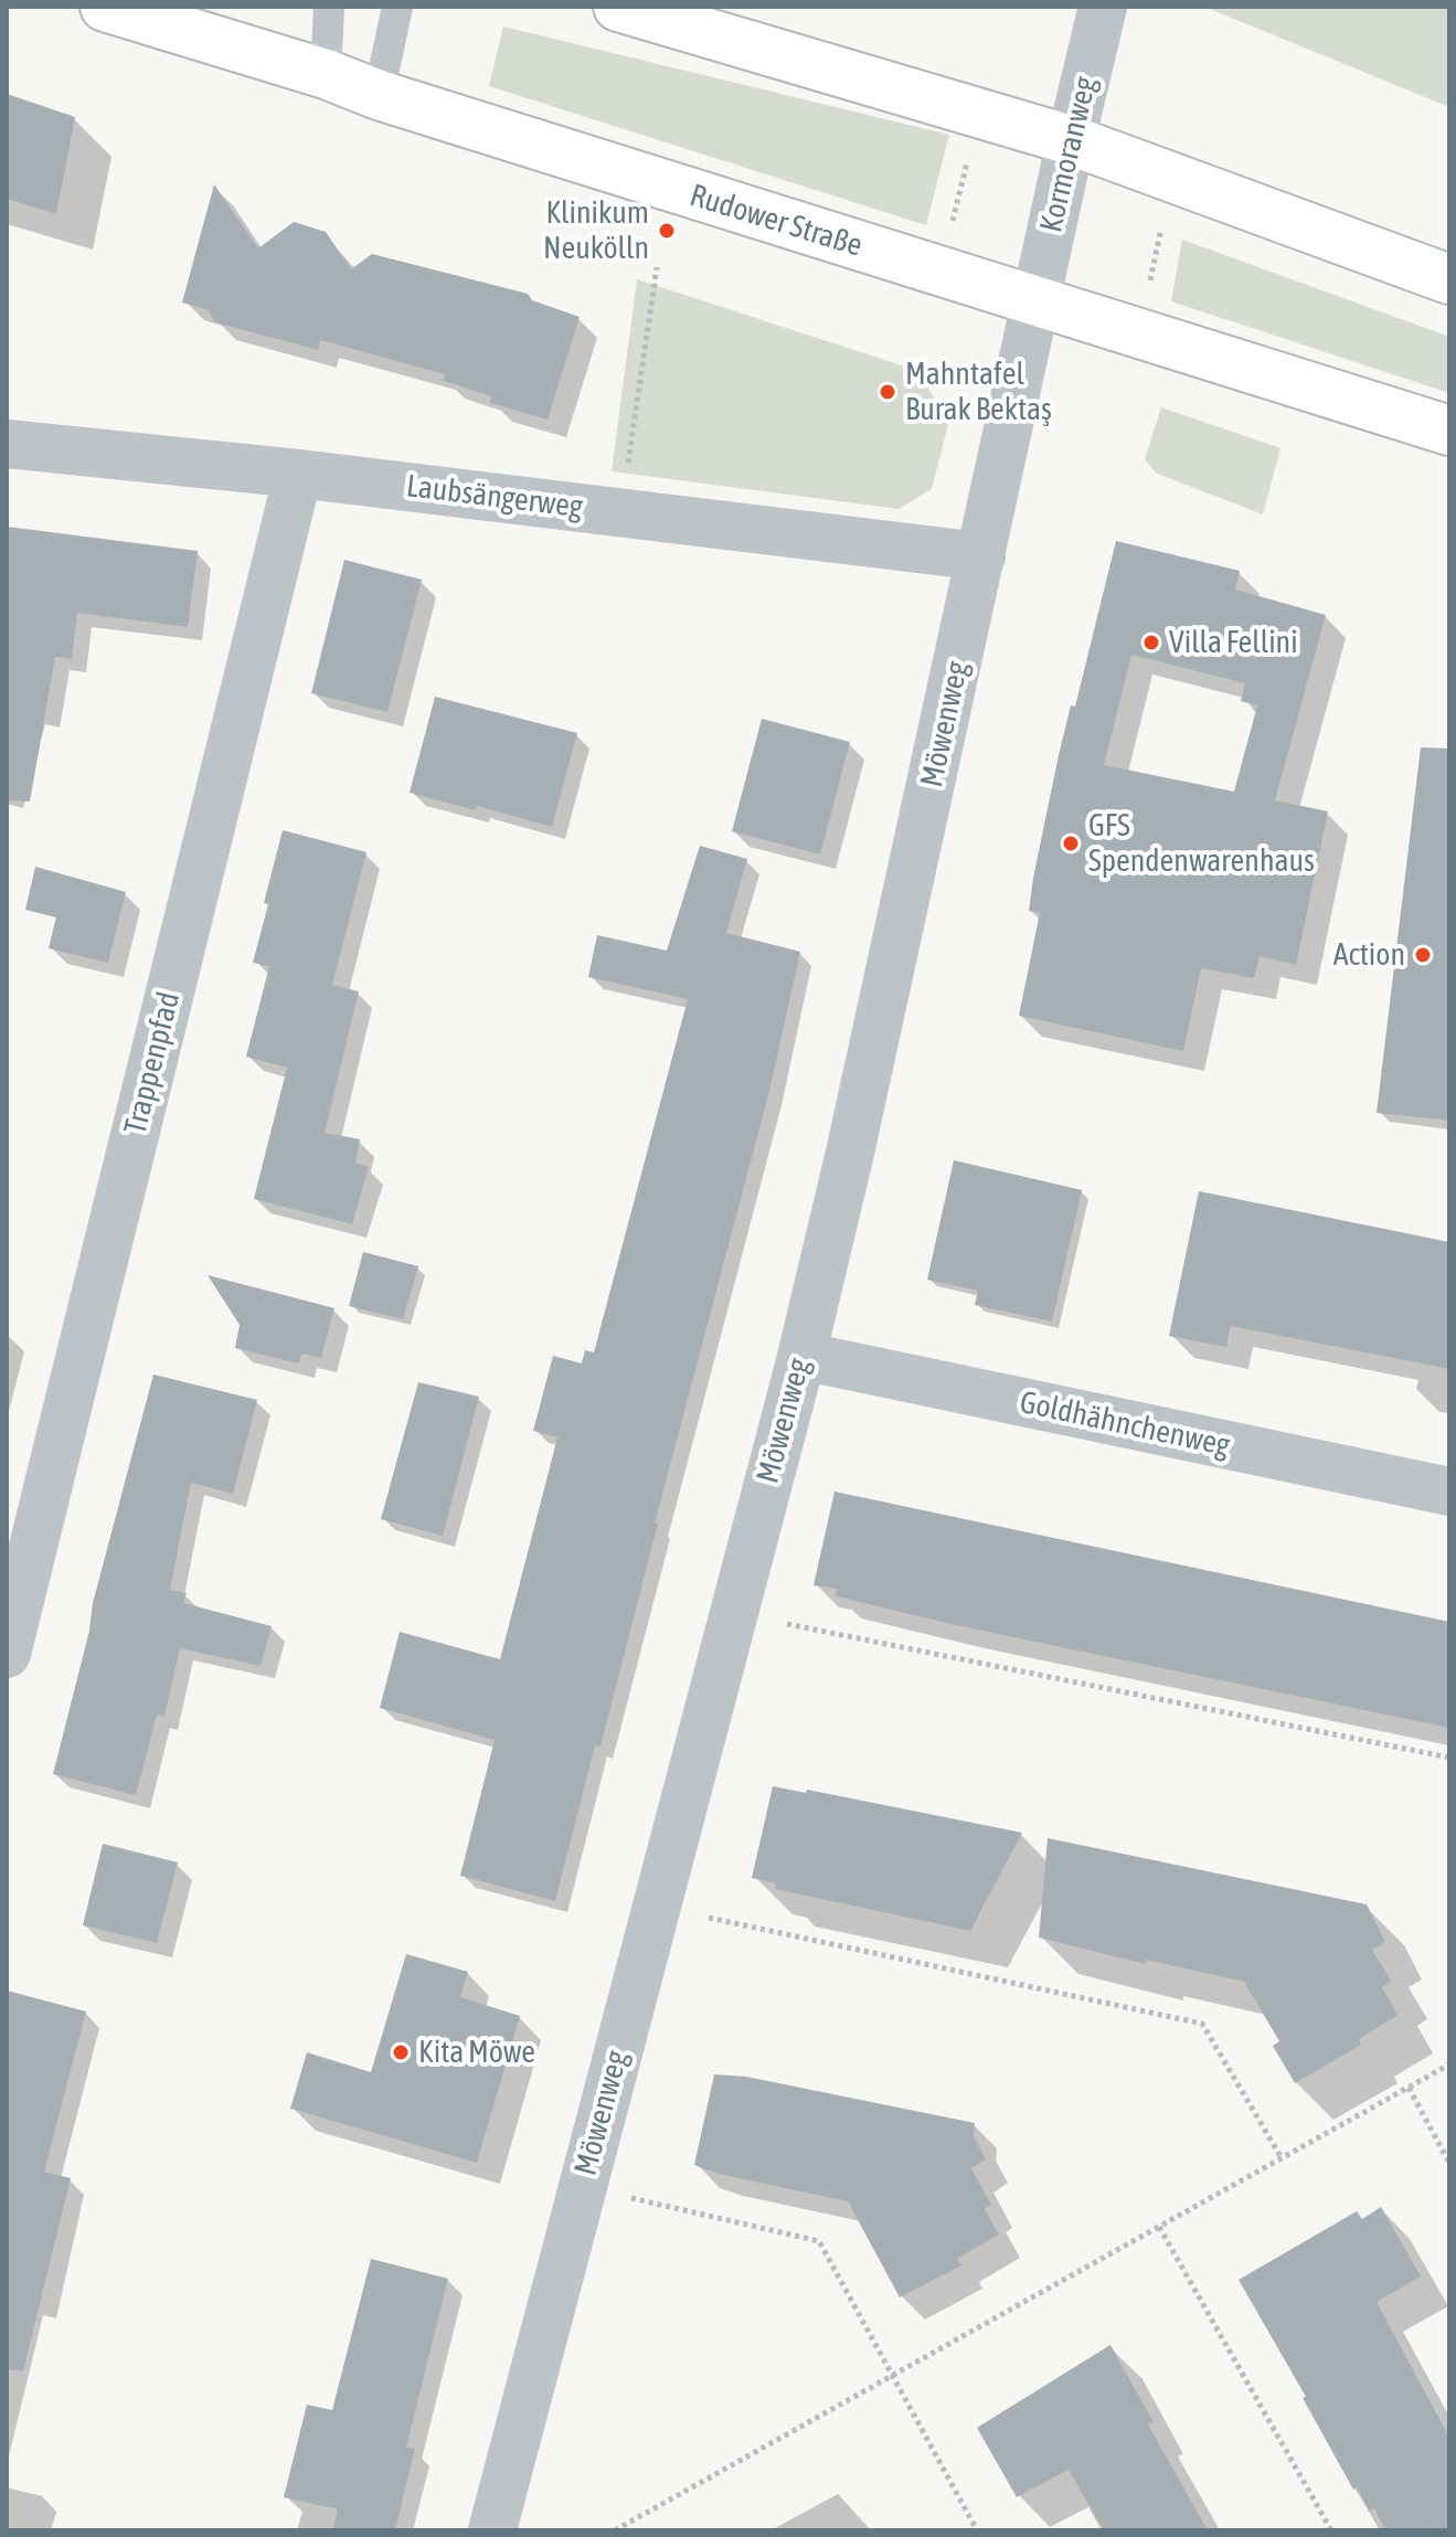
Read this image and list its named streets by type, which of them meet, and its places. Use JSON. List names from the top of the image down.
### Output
{
  "streets": {
    "main road": ["Rudower Straße"],
    "street": [
      "Kormoranweg",
      "Laubsängerweg",
      "Möwenweg",
      "Trappenpfad",
      "Goldhähnchenweg"
    ]
  },
  "crossings": [
    ["Kormoranweg", "Rudower Straße"],
    ["Kormoranweg", "Möwenweg"],
    ["Rudower Straße", "Möwenweg"],
    ["Laubsängerweg", "Möwenweg"],
    ["Laubsängerweg", "Trappenpfad"],
    ["Möwenweg", "Goldhähnchenweg"]
  ],
  "places": [
    "Klinikum Neukölln",
    "Mahntafel Burak Bektaş",
    "Villa Fellini",
    "GFS Spendenwarenhaus",
    "Action",
    "Kita Möwe"
  ]
}
